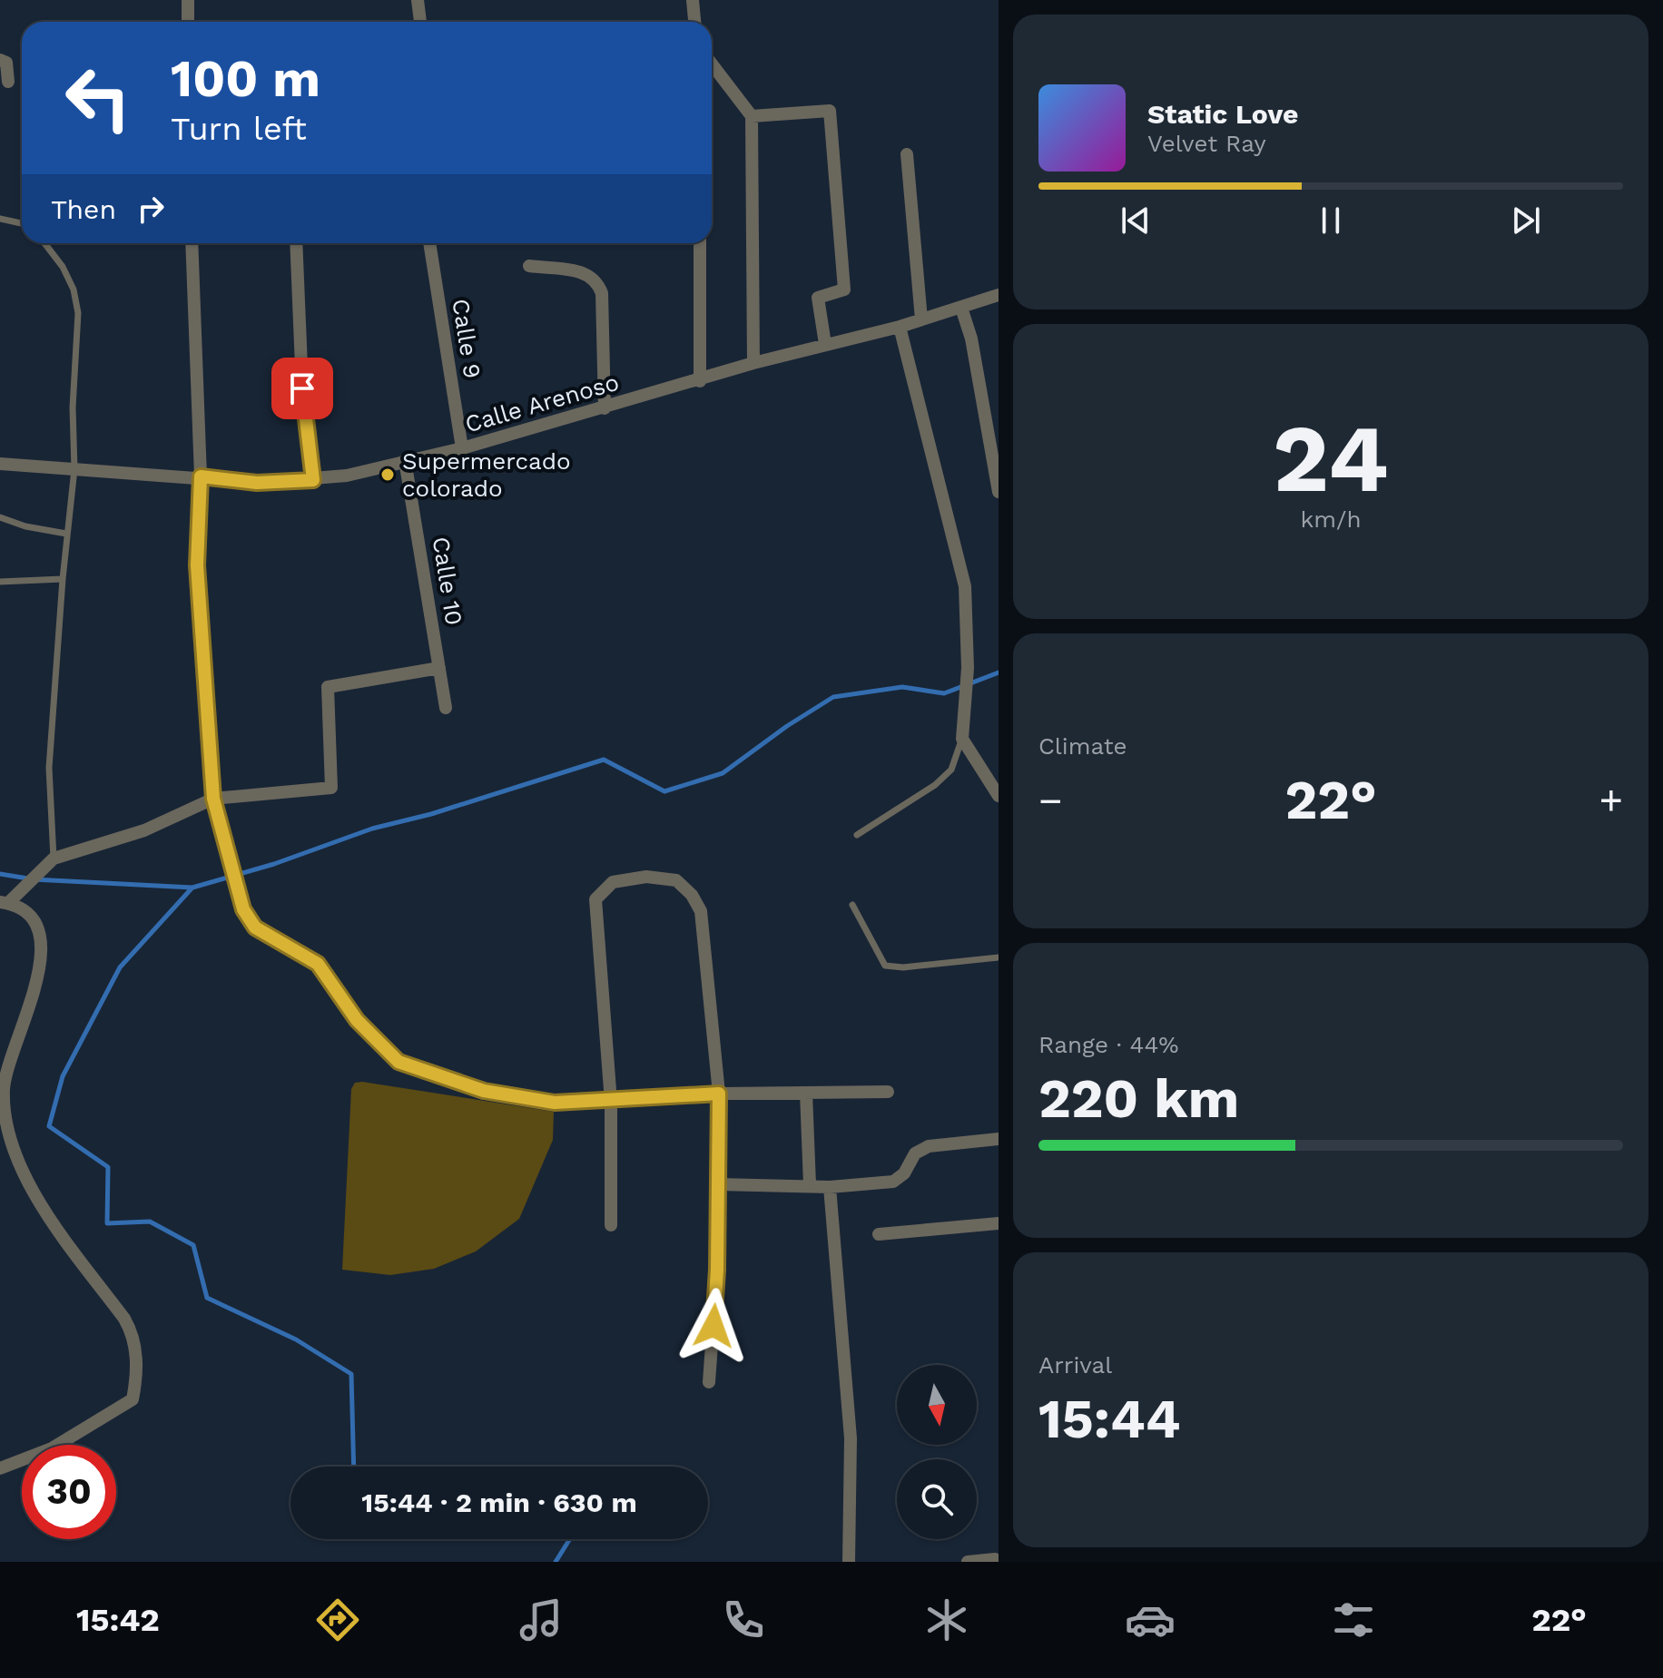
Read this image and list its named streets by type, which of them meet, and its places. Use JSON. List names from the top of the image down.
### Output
{
  "streets": {
    "street": ["Calle 9", "Calle Arenoso", "Calle 10"]
  },
  "crossings": [
    ["Calle 9", "Calle Arenoso"],
    ["Calle Arenoso", "Calle 10"]
  ],
  "places": ["Supermercado colorado"],
  "north": "bottom",
  "page": {
    "turn": ["100 m", "Turn left"],
    "song": ["Static Love", "Velvet Ray"],
    "then": "Then",
    "tile": [
      ["24", "km/h"],
      "Climate",
      ["Range · 44%", "220 km"],
      ["Arrival", "15:44"]
    ],
    "heat": ["−", "22°", "+"],
    "limit": "30",
    "trip": "15:44 · 2 min · 630 m",
    "tabs": ["15:42", "22°"]
  }
}
